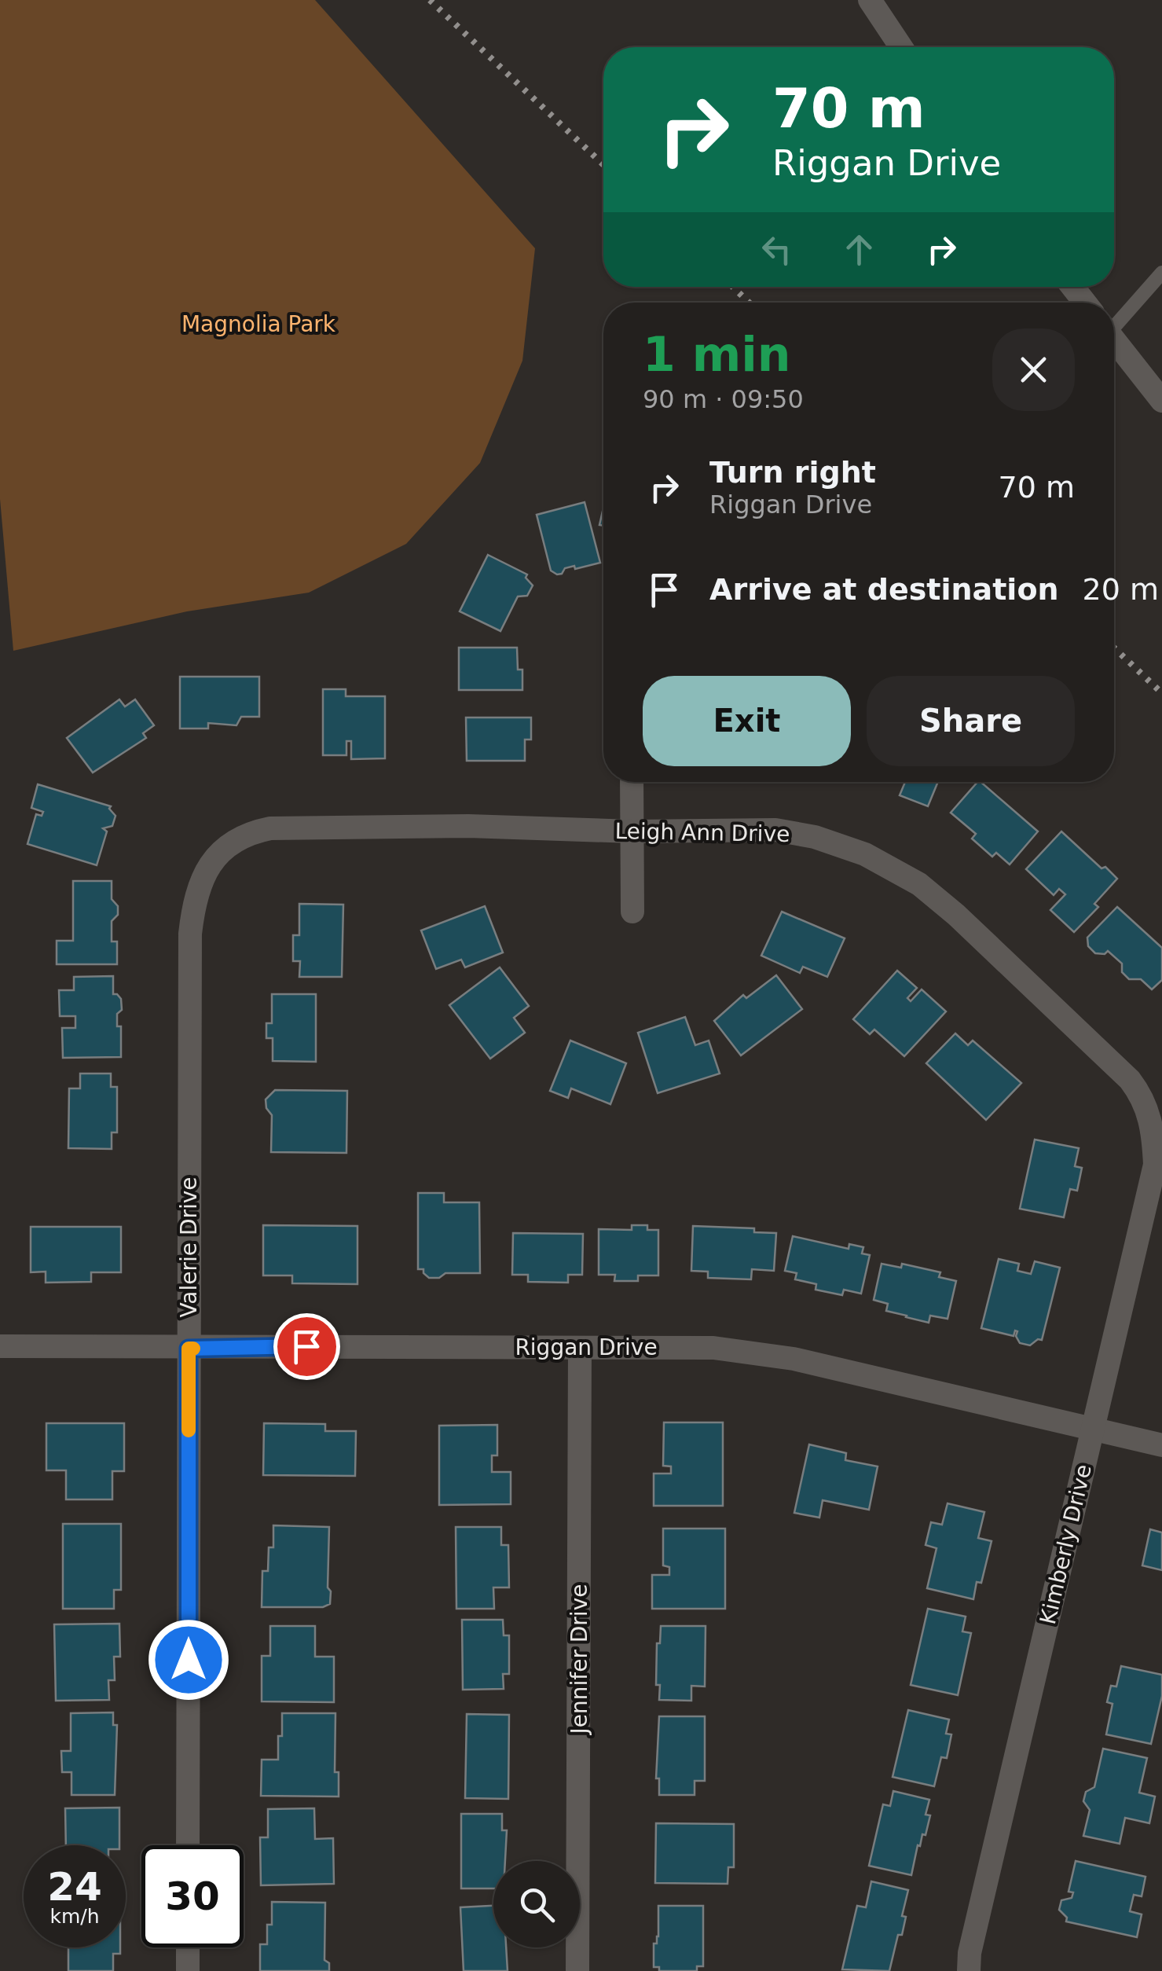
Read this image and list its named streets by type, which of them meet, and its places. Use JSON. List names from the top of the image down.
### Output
{
  "streets": {
    "street": [
      "Leigh Ann Drive",
      "Valerie Drive",
      "Riggan Drive",
      "Kimberly Drive",
      "Jennifer Drive"
    ]
  },
  "crossings": [
    ["Leigh Ann Drive", "Valerie Drive"],
    ["Leigh Ann Drive", "Kimberly Drive"],
    ["Valerie Drive", "Riggan Drive"],
    ["Riggan Drive", "Kimberly Drive"],
    ["Riggan Drive", "Jennifer Drive"]
  ],
  "parks": ["Magnolia Park"],
  "page": {
    "turn": ["70 m", "Riggan Drive"],
    "heading": ["1 min", "90 m · 09:50"],
    "list": [
      {
        "name": "Turn right",
        "note": "Riggan Drive",
        "value": "70 m"
      },
      {
        "name": "Arrive at destination",
        "value": "20 m"
      }
    ],
    "buttons": ["Exit", "Share"],
    "speed": "24 km/h",
    "limit": "30"
  }
}
